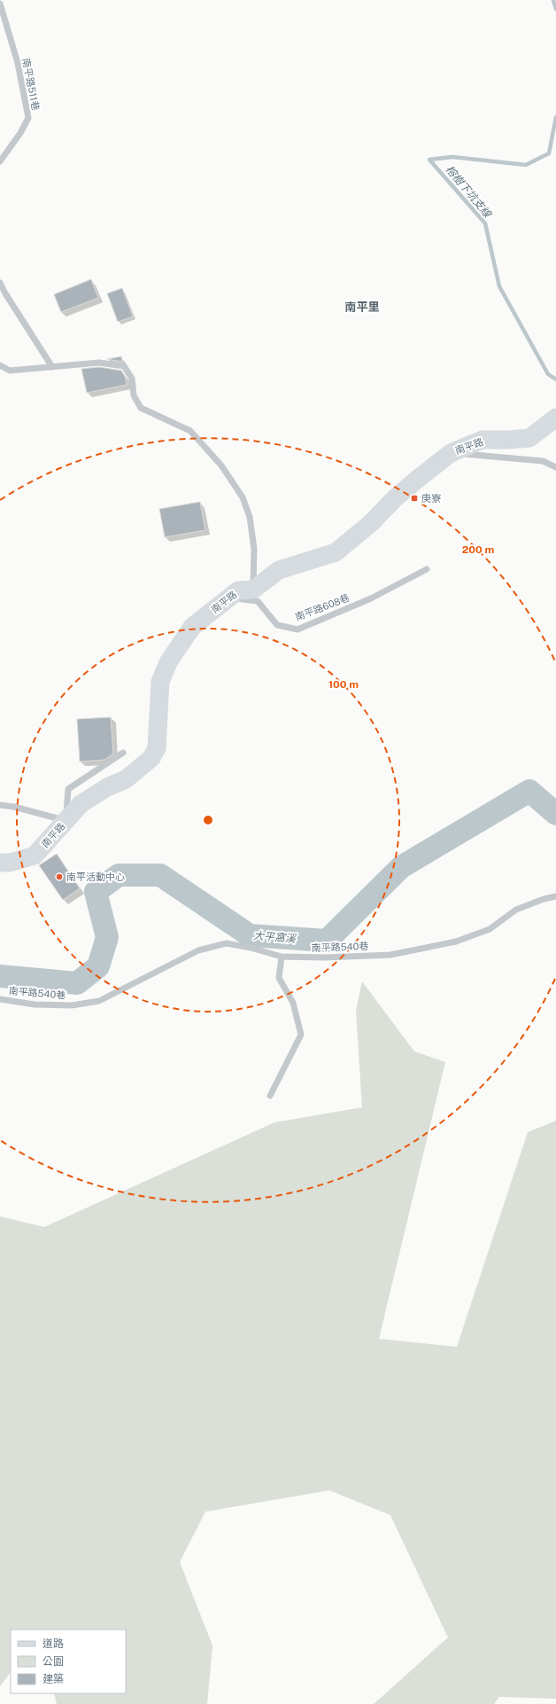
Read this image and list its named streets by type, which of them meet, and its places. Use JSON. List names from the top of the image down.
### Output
{
  "streets": {
    "street": ["南平路"],
    "lane": ["南平路511巷", "南平路608巷", "南平路540巷"]
  },
  "crossings": [
    ["南平路", "南平路608巷"]
  ],
  "districts": ["南平里"],
  "water": ["榕樹下坑支線", "大平窩溪"],
  "places": {
    "transit": ["庚寮"],
    "other": ["南平活動中心"]
  },
  "legend": ["道路", "公園", "建築"],
  "rings": ["200 m", "100 m"]
}
